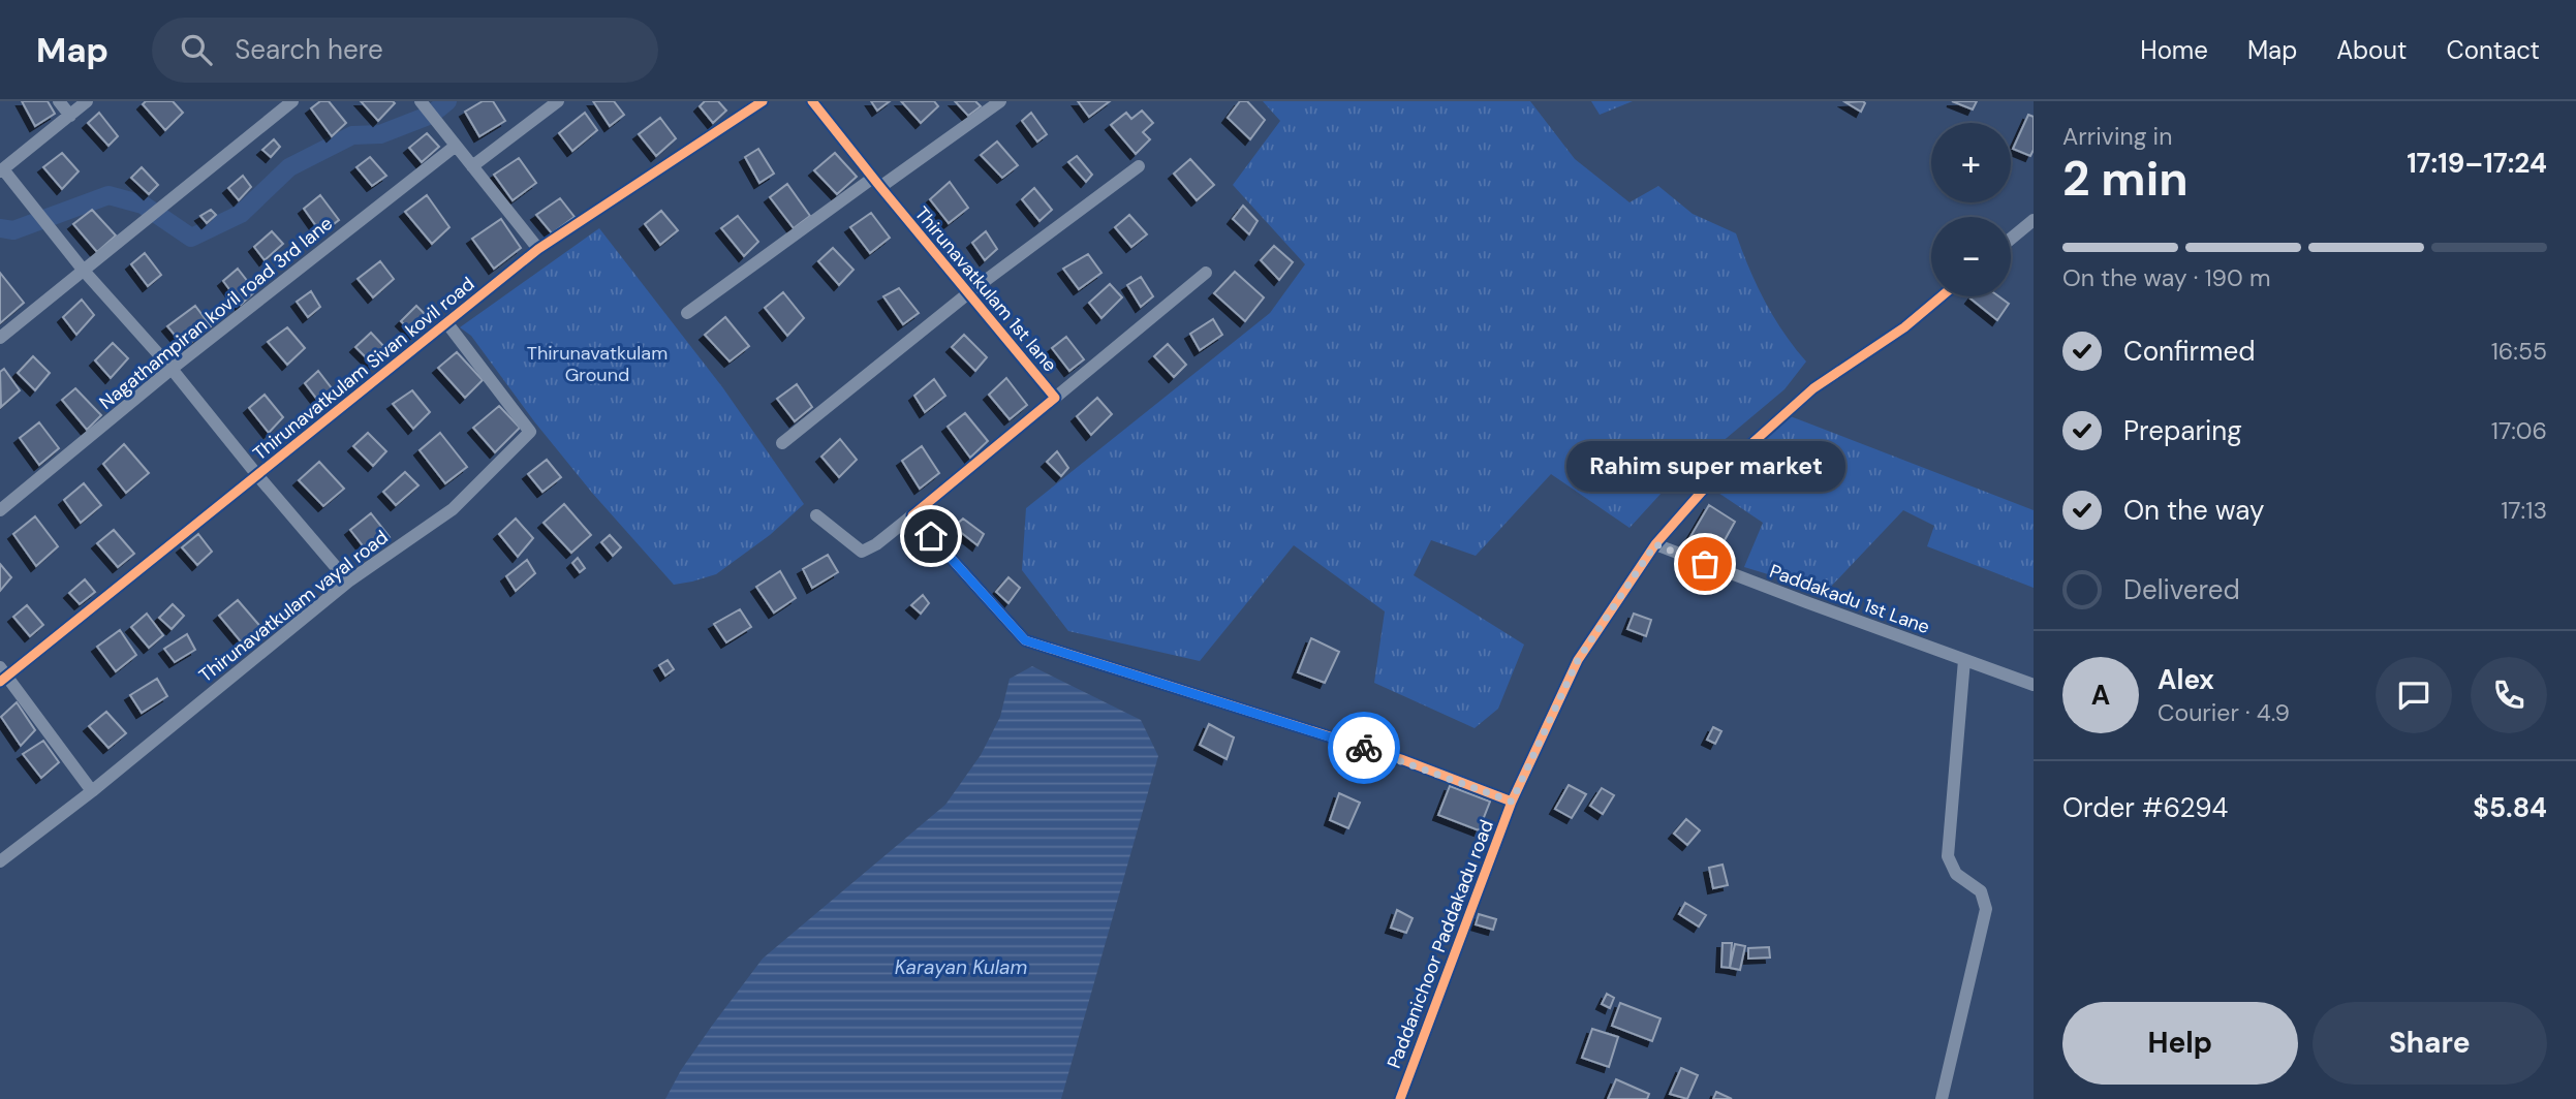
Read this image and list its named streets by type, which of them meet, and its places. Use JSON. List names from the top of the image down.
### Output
{
  "streets": {
    "street": [
      "Thirunavatkulam 1st lane",
      "Nagathampiran kovil road 3rd lane",
      "Thirunavatkulam Sivan kovil road",
      "Paddakadu 1st Lane",
      "Thirunavatkulam vayal road",
      "Paddanichoor Paddakadu road"
    ]
  },
  "crossings": [
    ["Thirunavatkulam Sivan kovil road", "Thirunavatkulam vayal road"],
    ["Paddakadu 1st Lane", "Paddanichoor Paddakadu road"]
  ],
  "water": ["Karayan Kulam"],
  "parks": ["Thirunavatkulam Ground"],
  "places": ["Rahim super market"],
  "page": {
    "header": "Map",
    "search": "Search here",
    "nav": [
      "Home",
      "Map",
      "About",
      "Contact"
    ],
    "heading": ["2 min", "Arriving in", "17:19–17:24"],
    "panel": [
      "Alex",
      "Courier · 4.9",
      "Order #6294",
      "$5.84"
    ],
    "map_buttons": ["+", "−"],
    "bar": "On the way · 190 m",
    "list": [
      ["Confirmed", "16:55"],
      ["Preparing", "17:06"],
      ["On the way", "17:13"],
      "Delivered"
    ],
    "bubble": "Rahim super market",
    "round": "A",
    "buttons": ["Help", "Share"]
  }
}
